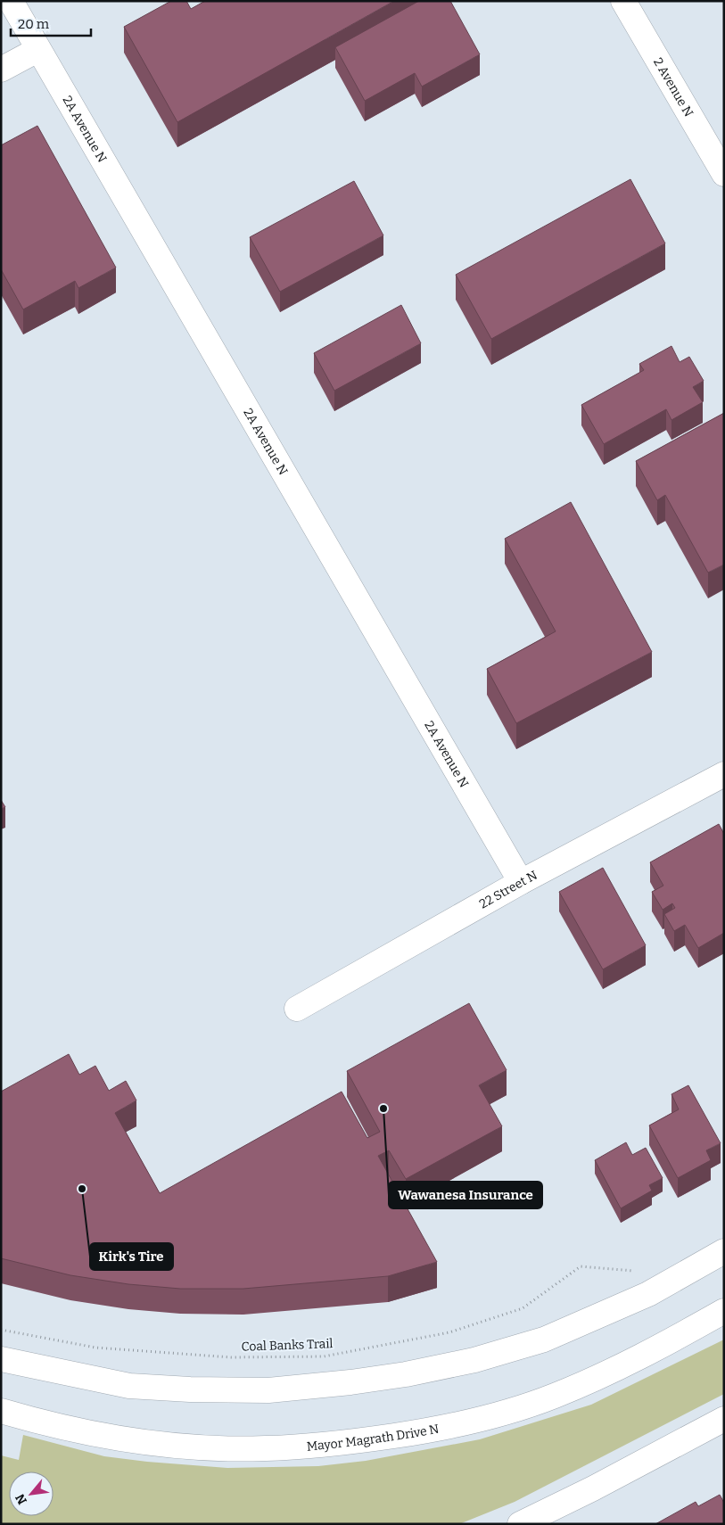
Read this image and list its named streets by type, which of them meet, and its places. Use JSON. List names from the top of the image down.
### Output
{
  "streets": {
    "street": [
      "2 Avenue N",
      "2A Avenue N",
      "22 Street N",
      "Mayor Magrath Drive N"
    ],
    "path": ["Coal Banks Trail"]
  },
  "crossings": [
    ["2A Avenue N", "22 Street N"]
  ],
  "places": ["Wawanesa Insurance", "Kirk's Tire"],
  "scale_bar": "20 m",
  "north": "bottom left"
}
